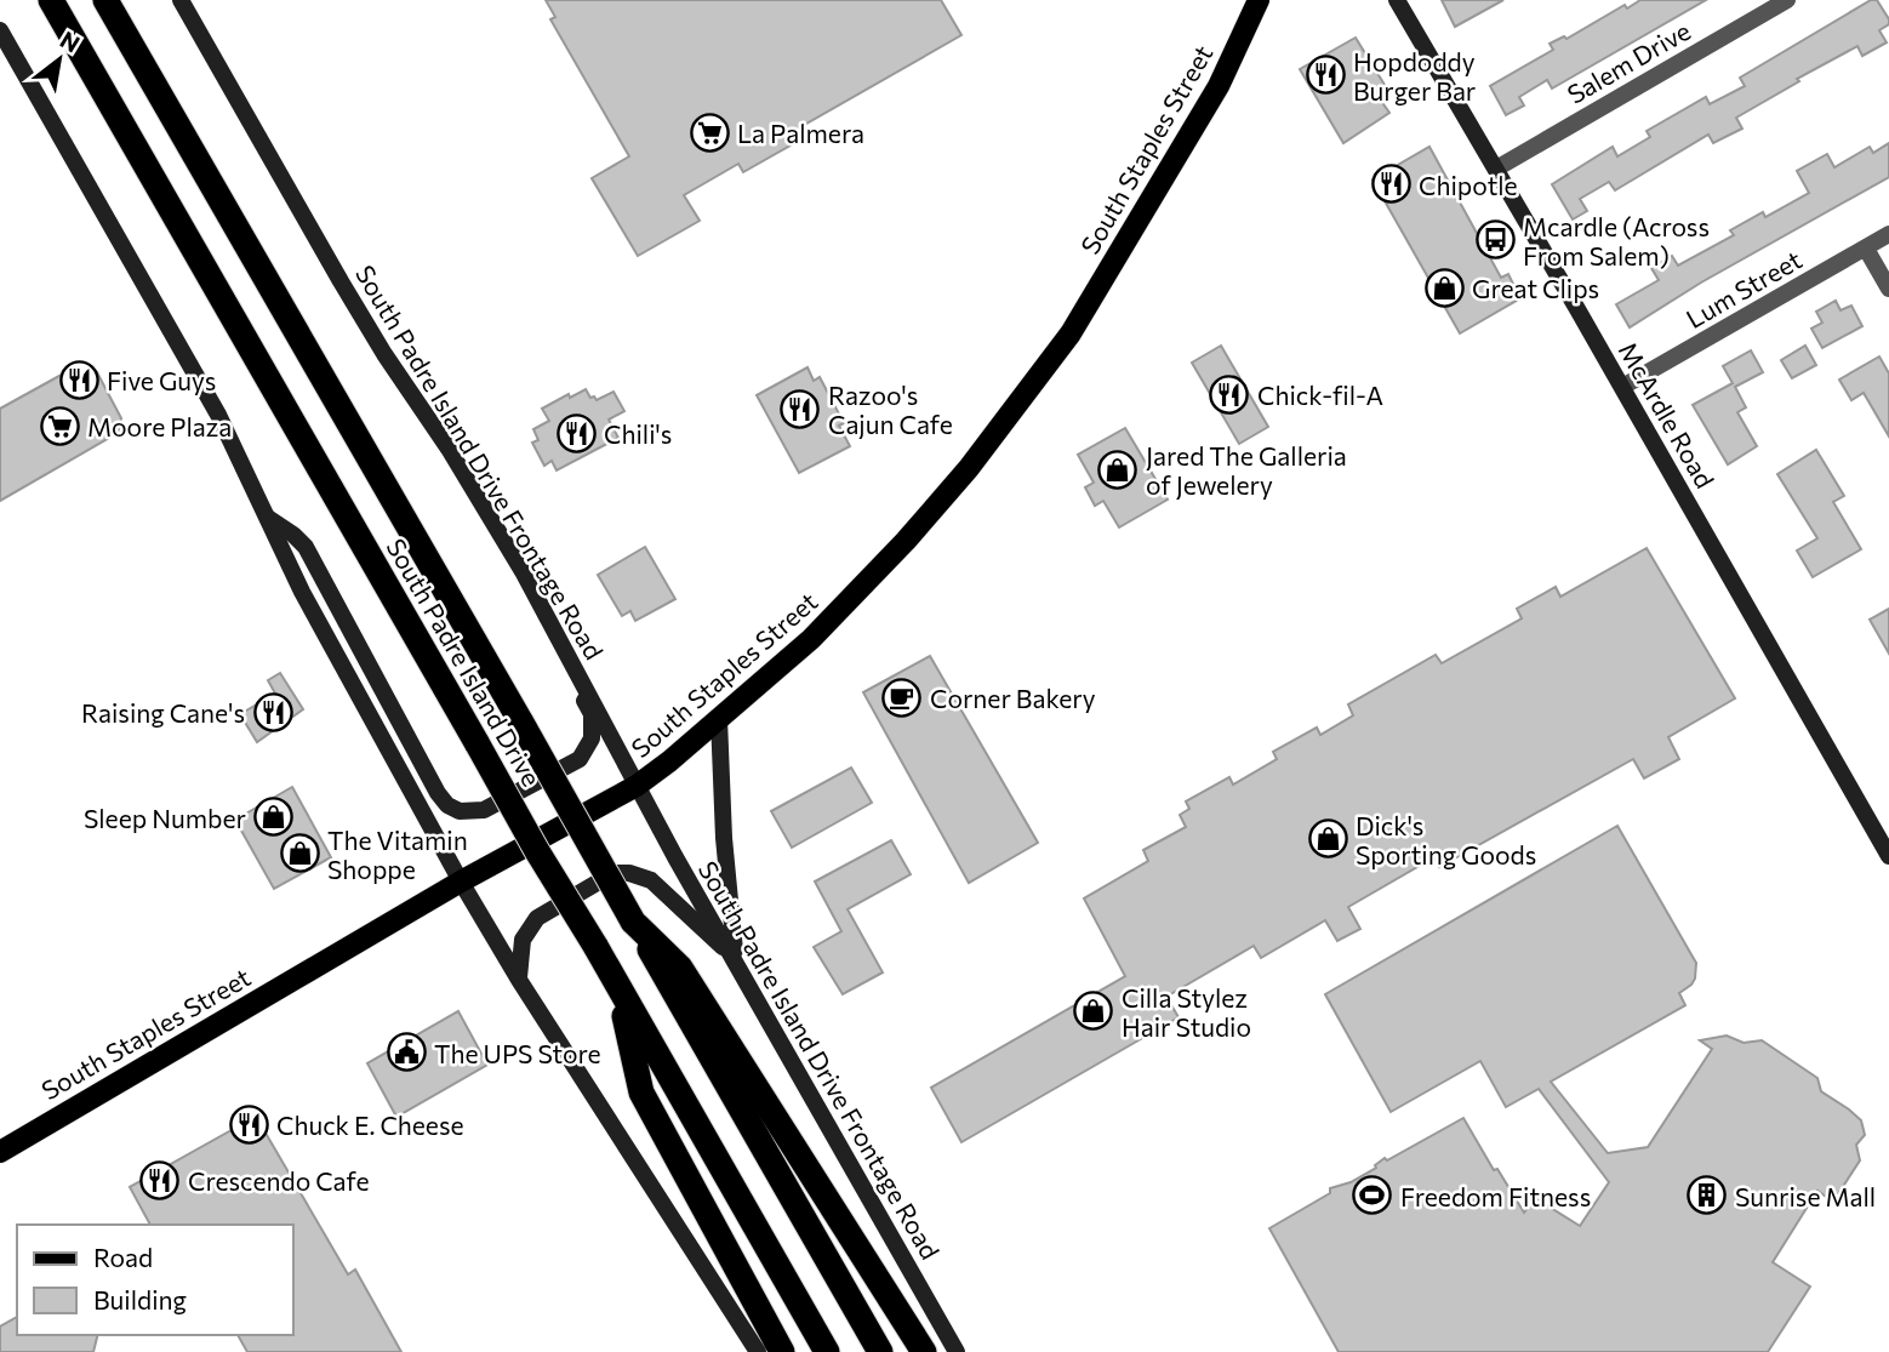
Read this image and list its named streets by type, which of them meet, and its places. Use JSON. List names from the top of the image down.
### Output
{
  "streets": {
    "highway": ["South Padre Island Drive"],
    "main road": ["South Staples Street", "McArdle Road", "South Padre Island Drive Frontage Road"],
    "street": ["Salem Drive", "Lum Street"]
  },
  "crossings": [
    ["Salem Drive", "McArdle Road"],
    ["South Staples Street", "South Padre Island Drive Frontage Road"],
    ["Lum Street", "McArdle Road"]
  ],
  "places": {
    "restaurant": [
      "Hopdoddy Burger Bar",
      "Chipotle",
      "Five Guys",
      "Chick-fil-A",
      "Razoo's Cajun Cafe",
      "Chili's",
      "Raising Cane's",
      "Chuck E. Cheese",
      "Crescendo Cafe"
    ],
    "supermarket": ["La Palmera", "Moore Plaza"],
    "bus stop": ["Mcardle (Across From Salem)"],
    "shop": [
      "Great Clips",
      "Jared The Galleria of Jewelery",
      "Sleep Number",
      "Dick's Sporting Goods",
      "The Vitamin Shoppe",
      "Cilla Stylez Hair Studio"
    ],
    "cafe": ["Corner Bakery"],
    "public building": ["The UPS Store"],
    "sports": ["Freedom Fitness"],
    "building": ["Sunrise Mall"]
  },
  "legend": ["Road", "Building"],
  "north": "top right"
}
